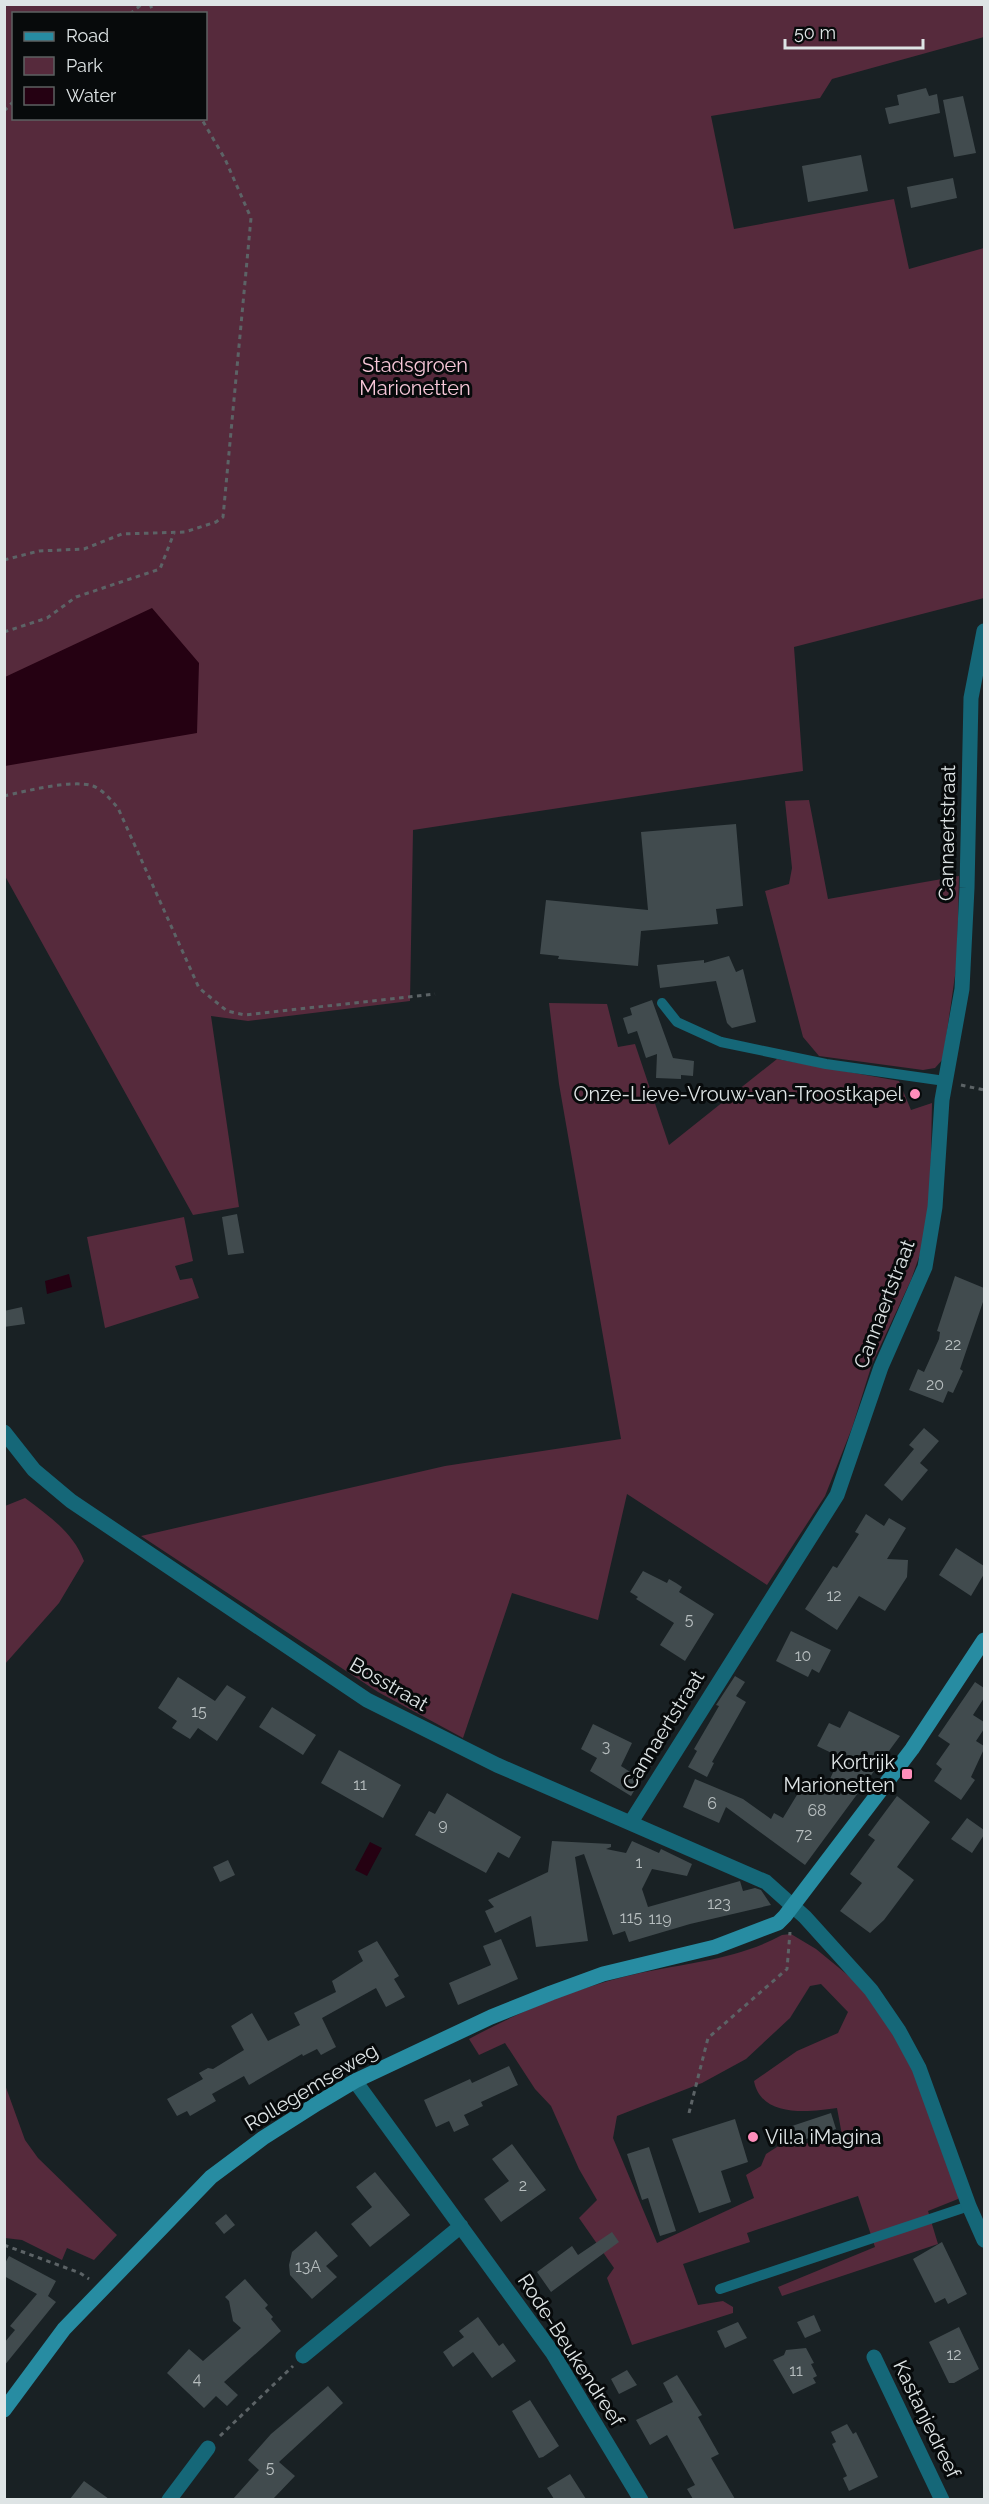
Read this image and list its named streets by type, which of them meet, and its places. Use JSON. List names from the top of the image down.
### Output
{
  "streets": {
    "street": [
      "Cannaertstraat",
      "Bosstraat",
      "Rollegemseweg",
      "Rode-Beukendreef",
      "Kastanjedreef"
    ]
  },
  "crossings": [
    ["Cannaertstraat", "Bosstraat"],
    ["Bosstraat", "Rollegemseweg"],
    ["Rollegemseweg", "Rode-Beukendreef"]
  ],
  "parks": ["Stadsgroen Marionetten"],
  "places": {
    "other": ["Onze-Lieve-Vrouw-van-Troostkapel", "Vil!a iMagina"],
    "transit": ["Kortrijk Marionetten"]
  },
  "house_numbers": [
    "22",
    "20",
    "12",
    "5",
    "10",
    "15",
    "3",
    "11",
    "6",
    "68",
    "9",
    "72",
    "1",
    "123",
    "115",
    "119",
    "2",
    "13A",
    "12",
    "11",
    "4",
    "5"
  ],
  "legend": ["Road", "Park", "Water"],
  "scale_bar": "50 m"
}
